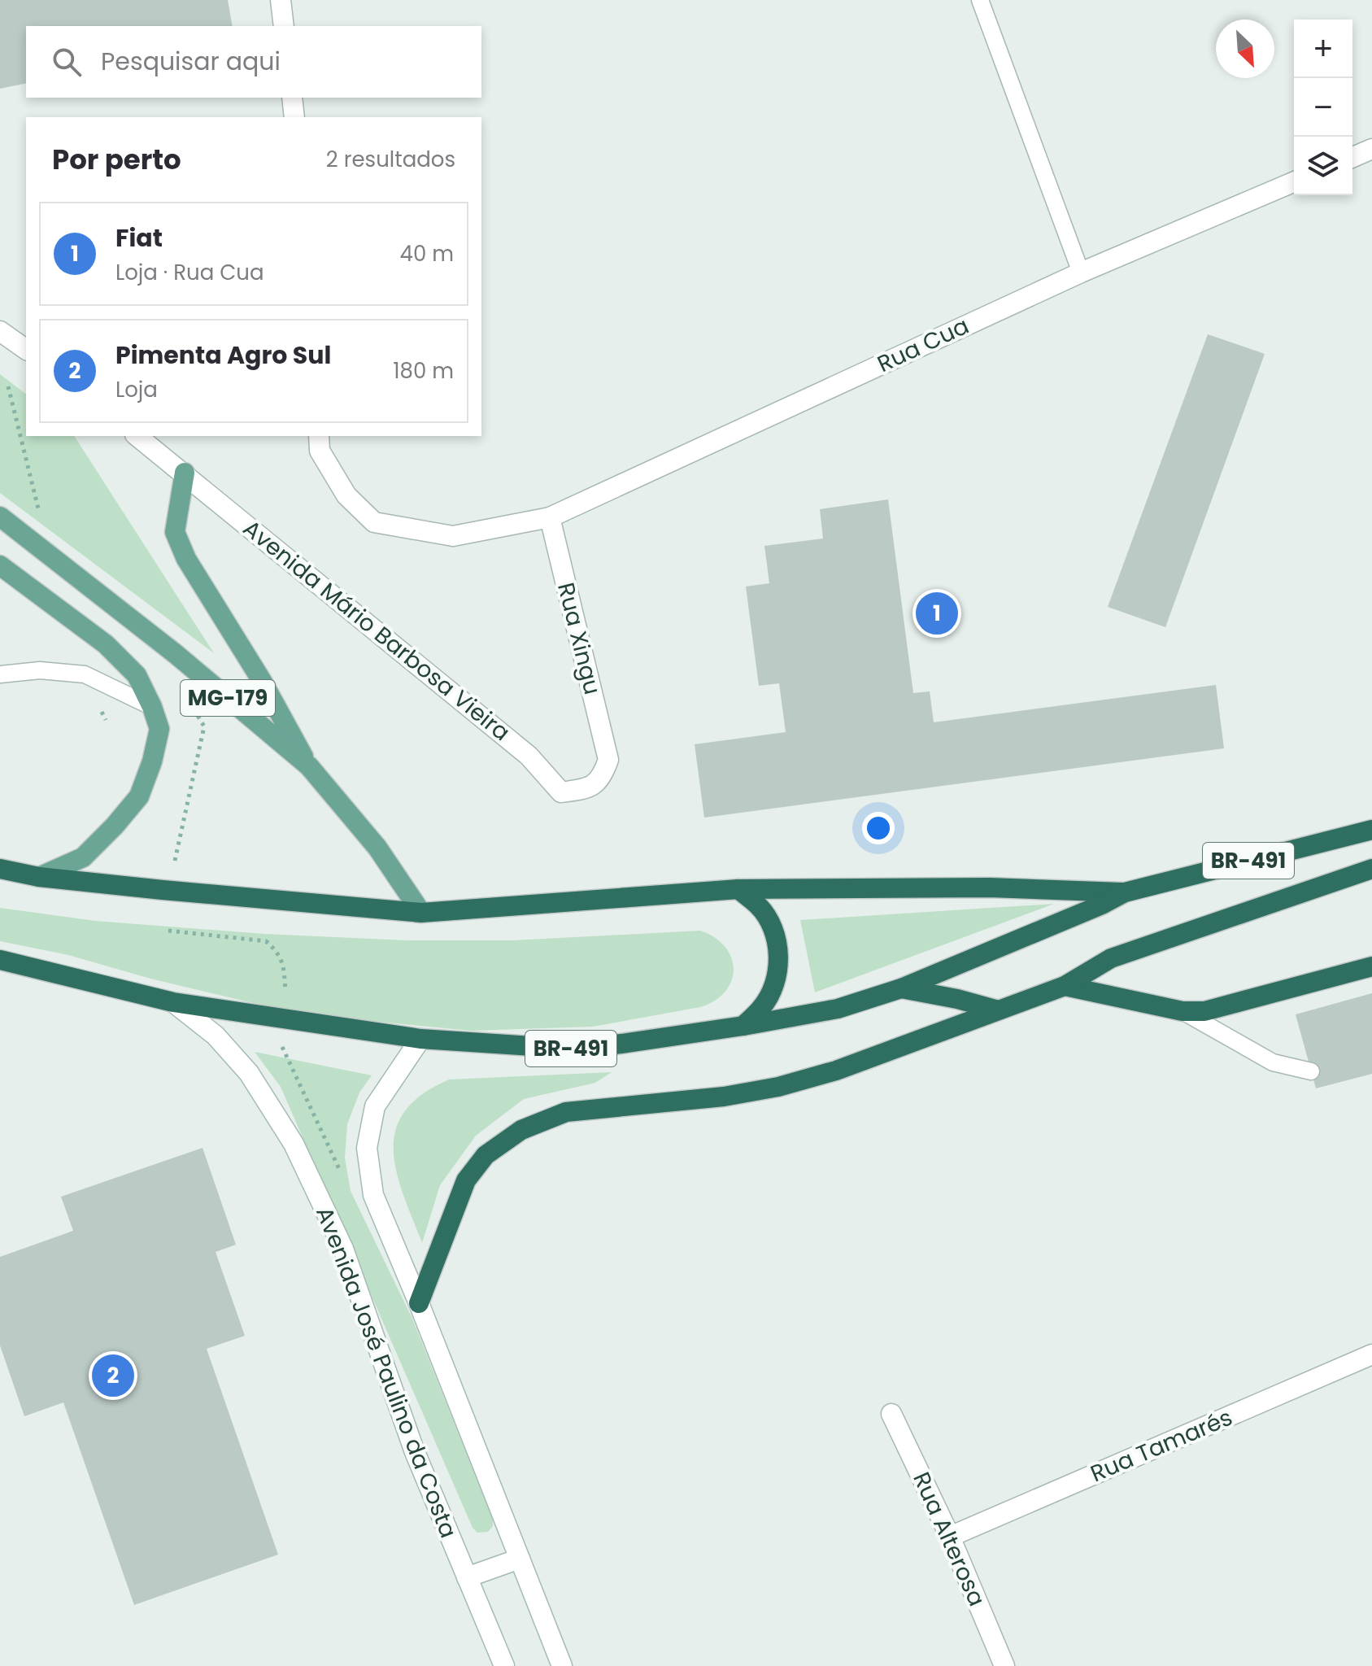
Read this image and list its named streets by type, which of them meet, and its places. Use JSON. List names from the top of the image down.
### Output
{
  "streets": {
    "highway": ["BR-491"],
    "main road": ["MG-179"],
    "street": [
      "Rua Cua",
      "Avenida Mário Barbosa Vieira",
      "Rua Xingu",
      "Avenida José Paulino da Costa",
      "Rua Tamarés",
      "Rua Alterosa"
    ]
  },
  "crossings": [
    ["Rua Cua", "Rua Xingu"],
    ["Avenida Mário Barbosa Vieira", "Rua Xingu"],
    ["MG-179", "BR-491"],
    ["BR-491", "Avenida José Paulino da Costa"],
    ["Rua Tamarés", "Rua Alterosa"]
  ],
  "north": "bottom right",
  "page": {
    "map_buttons": ["+", "−"],
    "search": "Pesquisar aqui",
    "heading": ["Por perto", "2 resultados"],
    "list": [
      {
        "mark": "1",
        "name": "Fiat",
        "note": "Loja · Rua Cua",
        "value": "40 m"
      },
      {
        "mark": "2",
        "name": "Pimenta Agro Sul",
        "note": "Loja",
        "value": "180 m"
      }
    ],
    "pins": ["1", "2"]
  }
}
